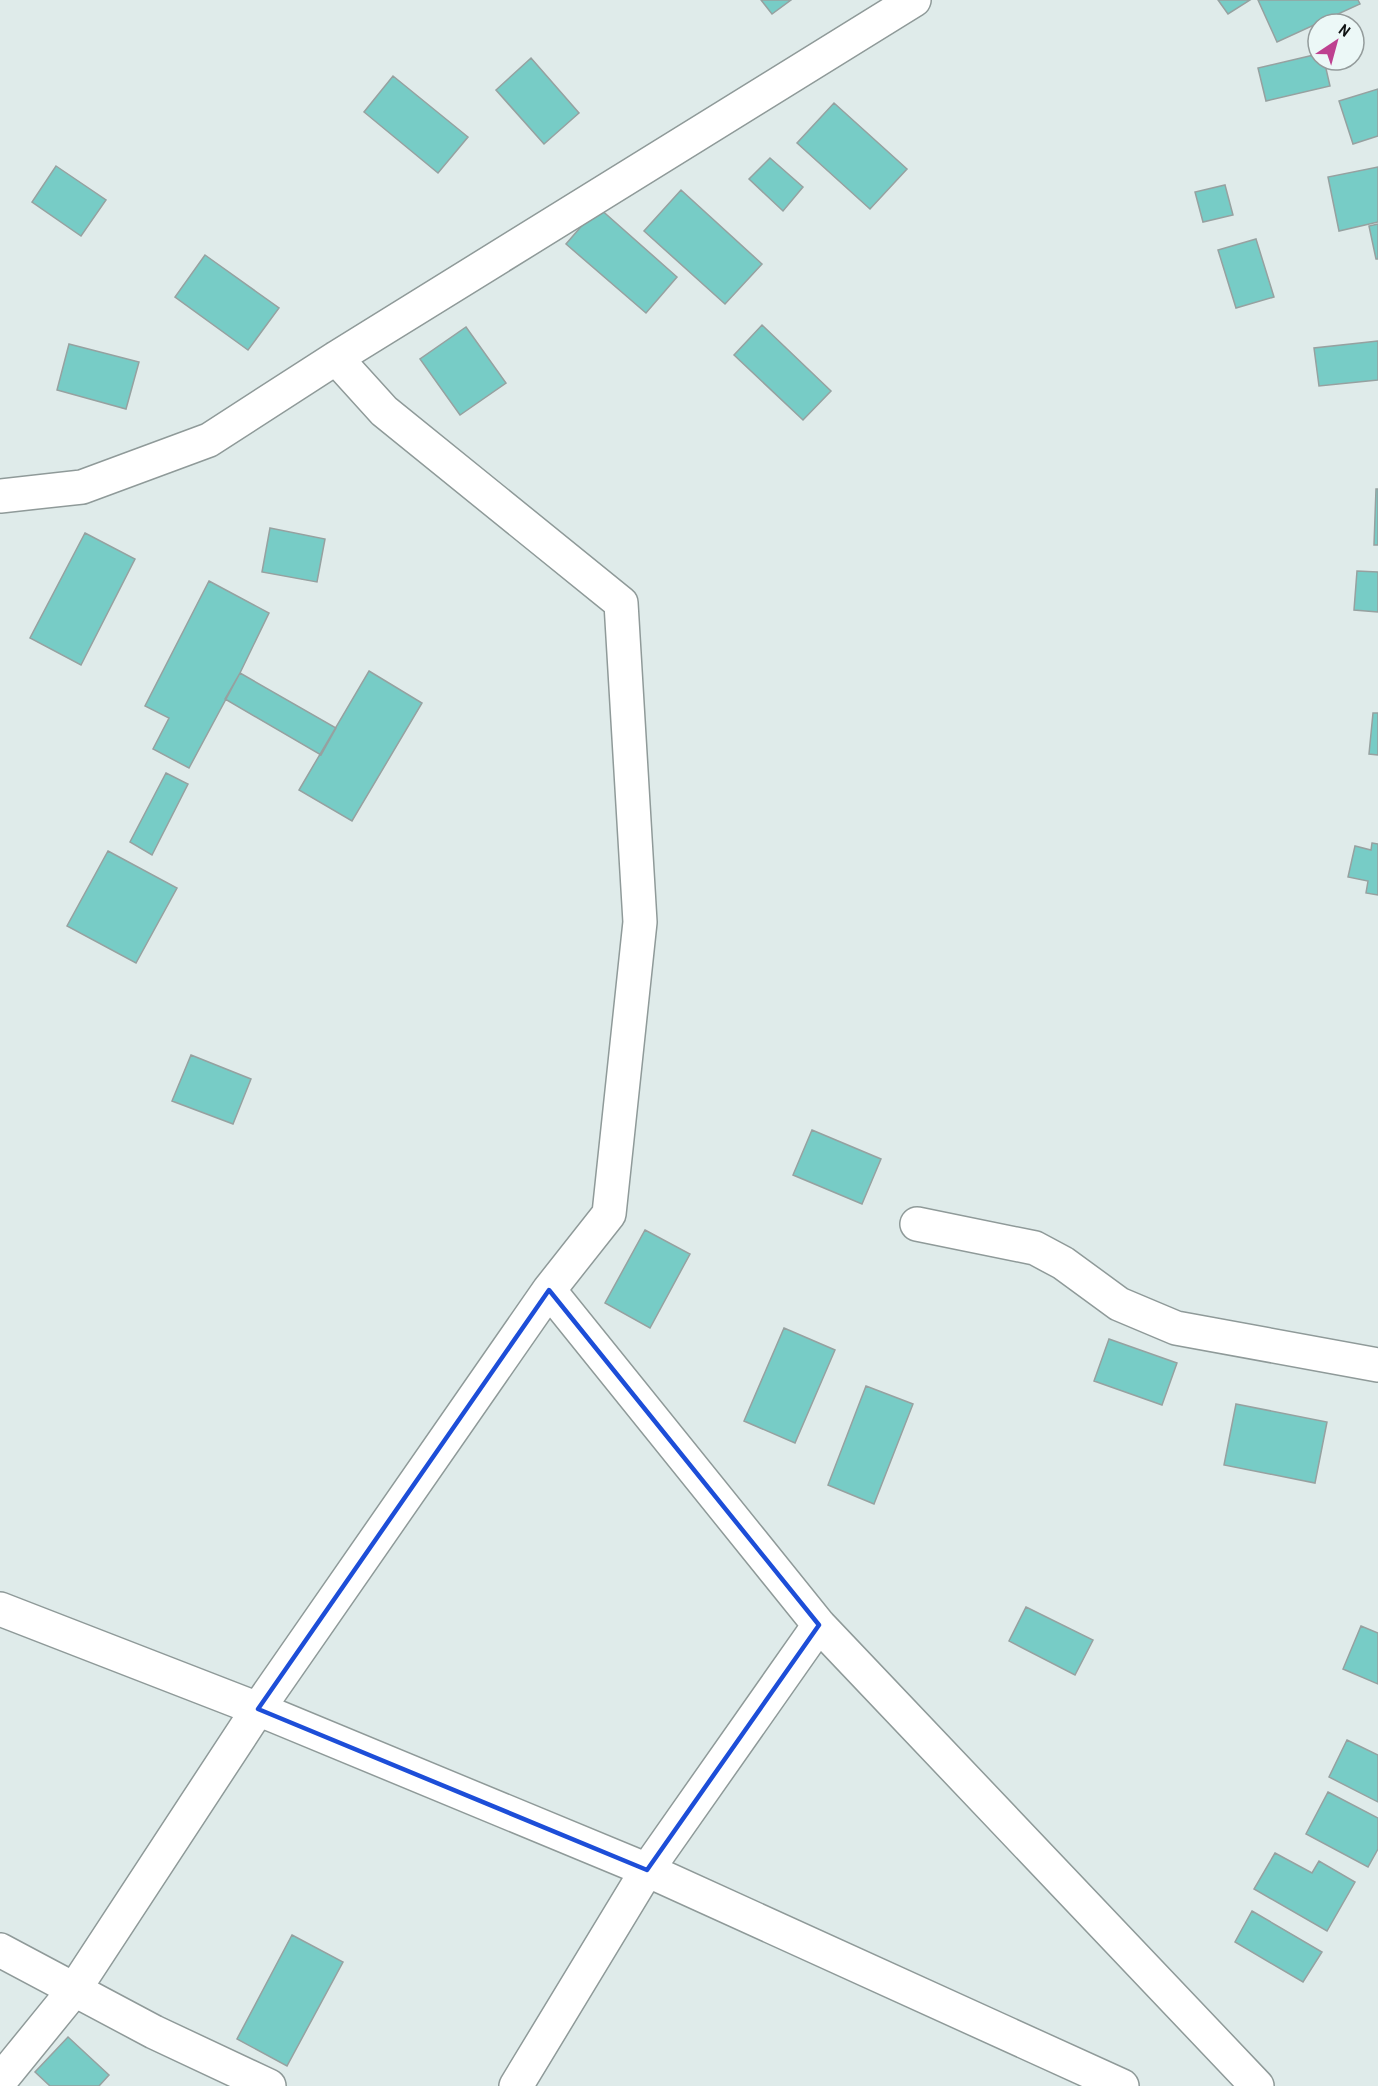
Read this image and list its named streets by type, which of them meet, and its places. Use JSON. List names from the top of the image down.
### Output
{
  "north": "top right"
}
